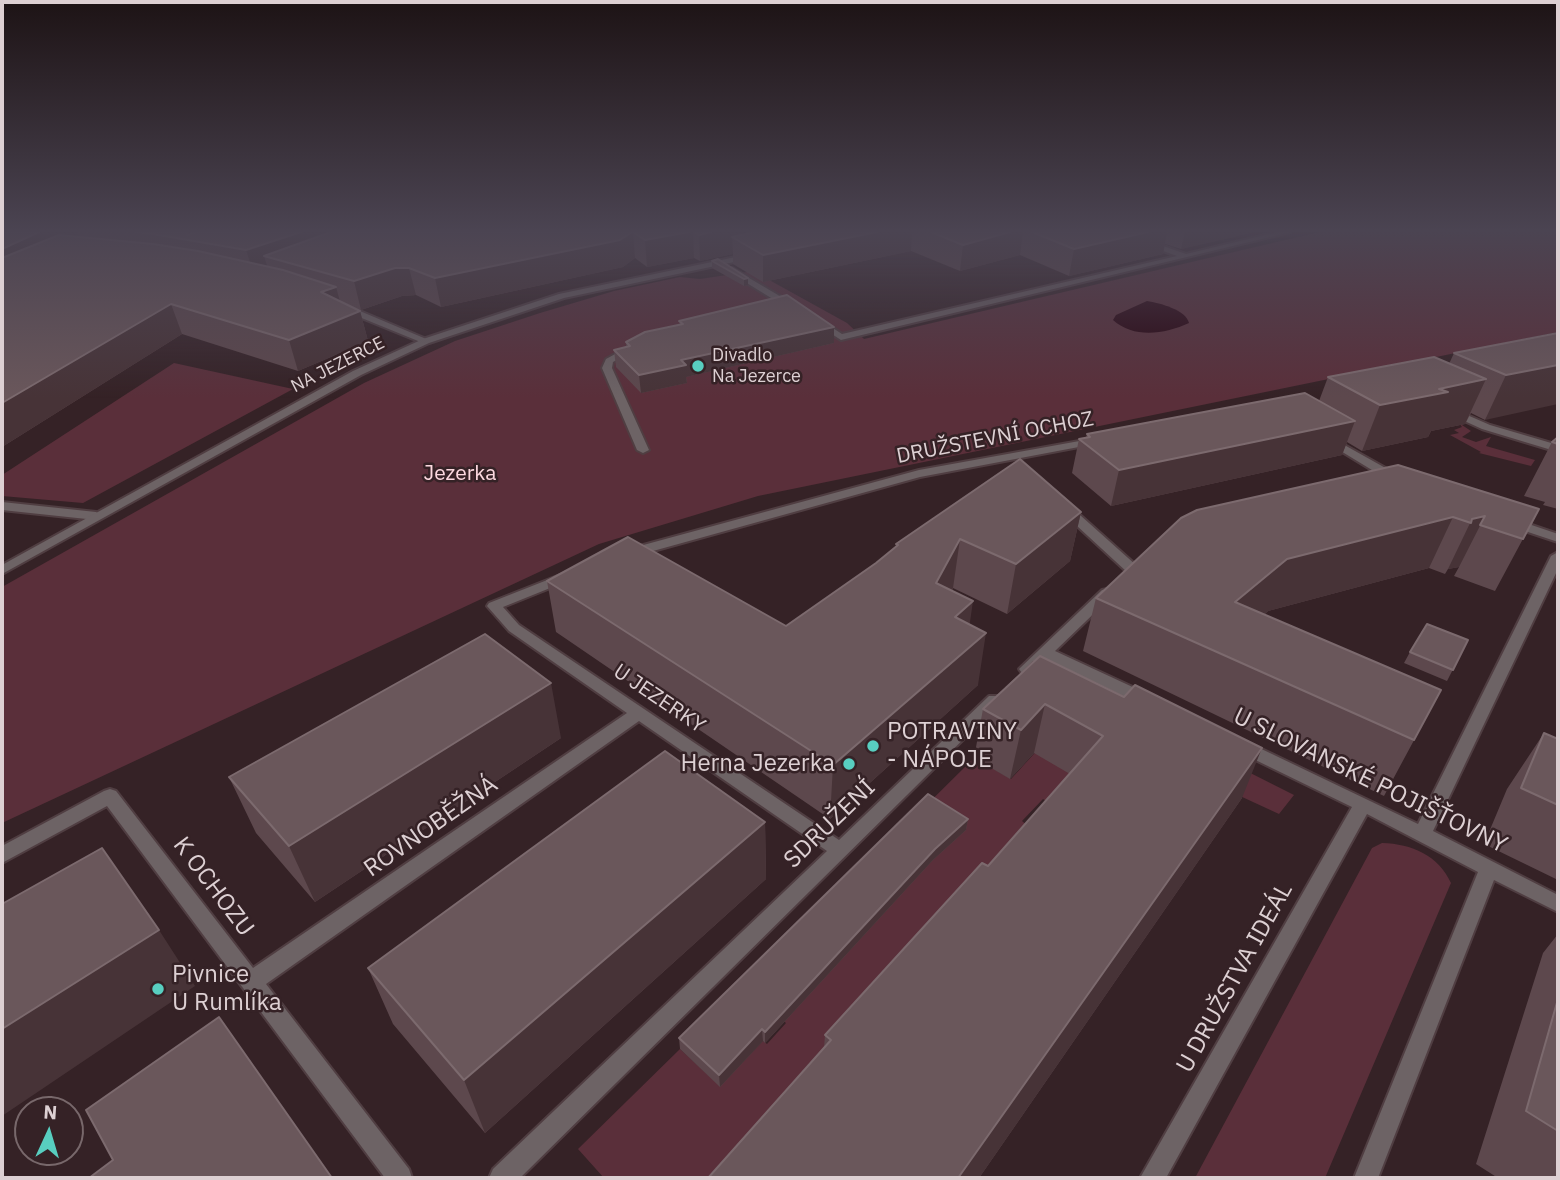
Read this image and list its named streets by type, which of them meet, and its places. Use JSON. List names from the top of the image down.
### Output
{
  "streets": {
    "street": [
      "NA JEZERCE",
      "DRUŽSTEVNÍ OCHOZ",
      "U JEZERKY",
      "U SLOVANSKÉ POJIŠŤOVNY",
      "SDRUŽENÍ",
      "ROVNOBĚŽNÁ",
      "K OCHOZU",
      "U DRUŽSTVA IDEÁL"
    ]
  },
  "crossings": [
    ["U JEZERKY", "SDRUŽENÍ"],
    ["U JEZERKY", "ROVNOBĚŽNÁ"],
    ["U SLOVANSKÉ POJIŠŤOVNY", "U DRUŽSTVA IDEÁL"],
    ["ROVNOBĚŽNÁ", "K OCHOZU"]
  ],
  "parks": ["Jezerka"],
  "places": [
    "Divadlo Na Jezerce",
    "POTRAVINY - NÁPOJE",
    "Herna Jezerka",
    "Pivnice U Rumlíka"
  ],
  "north": "top"
}
